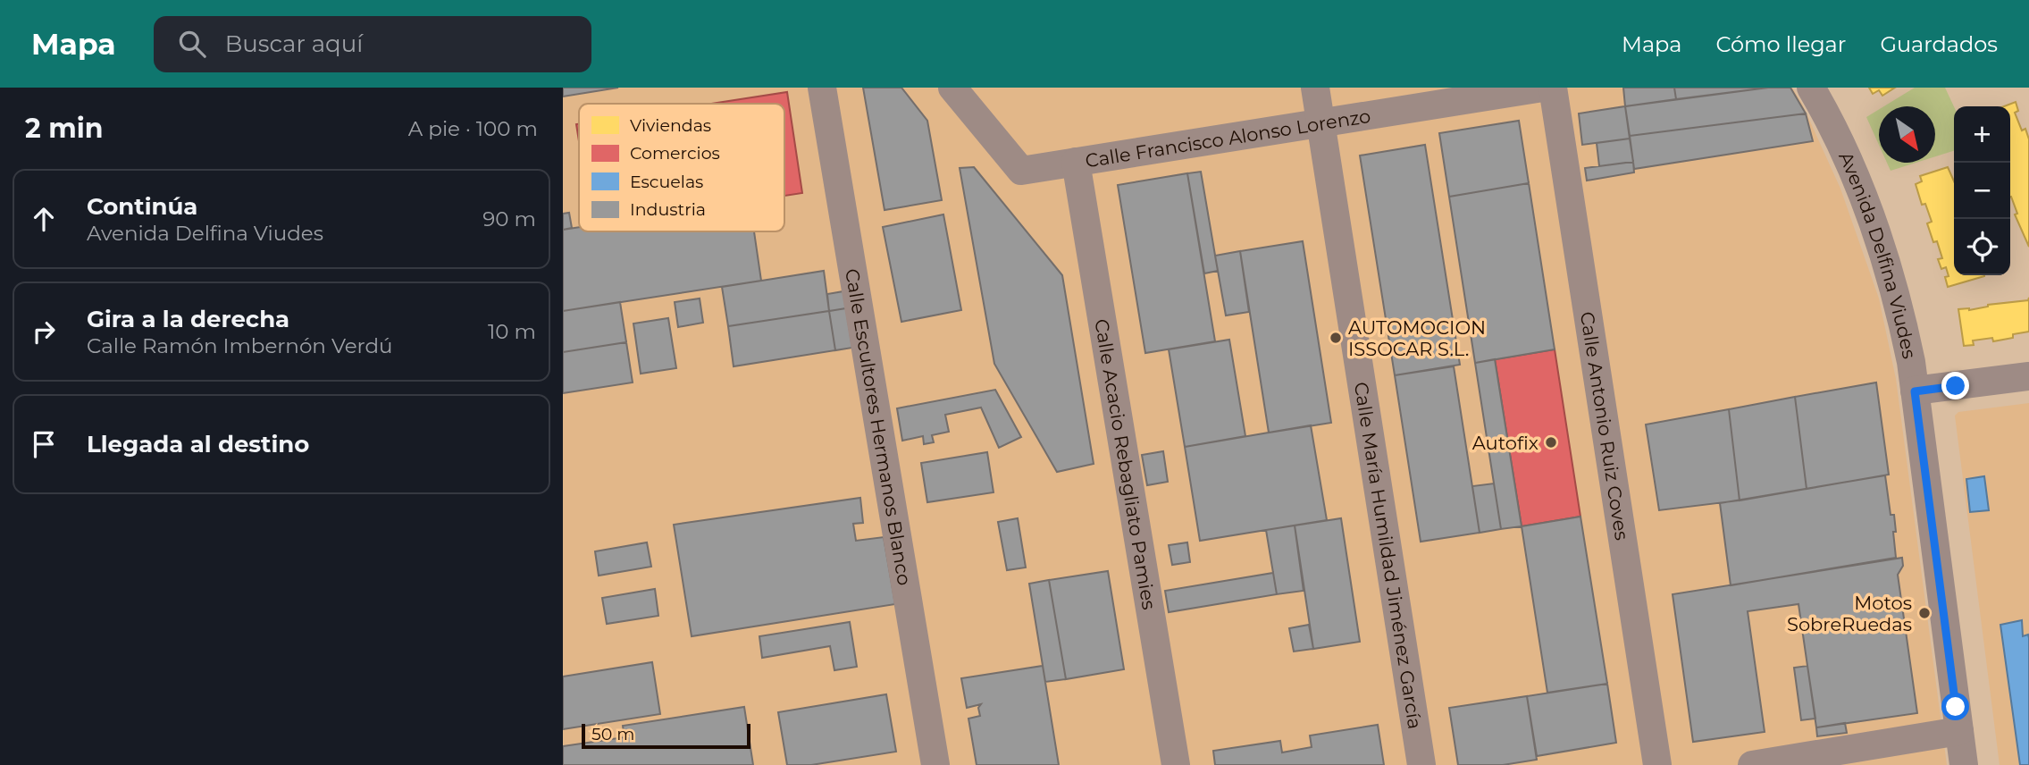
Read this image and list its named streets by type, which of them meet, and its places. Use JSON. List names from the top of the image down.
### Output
{
  "streets": {
    "street": [
      "Calle Francisco Alonso Lorenzo",
      "Avenida Delfina Viudes",
      "Calle Escultores Hermanos Blanco",
      "Calle Antonio Ruiz Coves",
      "Calle Acacio Rebagliato Pamies",
      "Calle María Humildad Jiménez García"
    ]
  },
  "crossings": [
    ["Calle Francisco Alonso Lorenzo", "Calle Acacio Rebagliato Pamies"],
    ["Calle Francisco Alonso Lorenzo", "Calle María Humildad Jiménez García"]
  ],
  "places": ["AUTOMOCION ISSOCAR S.L.", "Autofix", "Motos SobreRuedas"],
  "legend": [
    "Viviendas",
    "Comercios",
    "Escuelas",
    "Industria"
  ],
  "scale_bar": "50 m",
  "north": "bottom right",
  "page": {
    "header": "Mapa",
    "search": "Buscar aquí",
    "nav": ["Mapa", "Cómo llegar", "Guardados"],
    "heading": ["2 min", "A pie · 100 m"],
    "map_buttons": ["+", "−"],
    "list": [
      ["Continúa", "Avenida Delfina Viudes", "90 m"],
      ["Gira a la derecha", "Calle Ramón Imbernón Verdú", "10 m"],
      "Llegada al destino"
    ],
    "scale": "50 m"
  }
}
